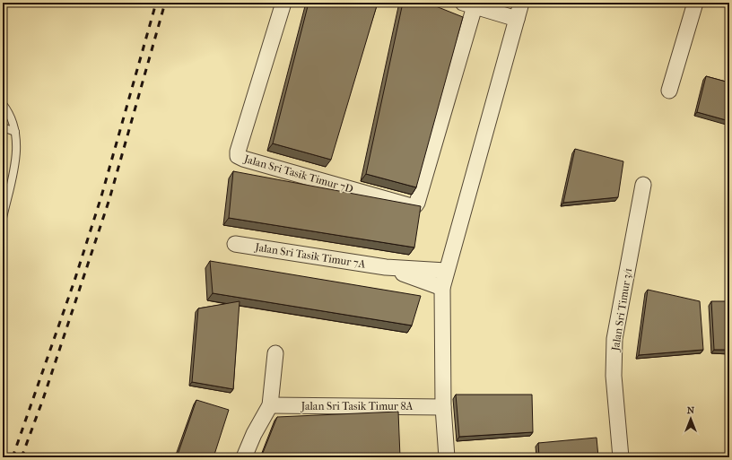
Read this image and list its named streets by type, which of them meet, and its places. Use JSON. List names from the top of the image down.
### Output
{
  "streets": {
    "street": [
      "Jalan Sri Tasik Timur 7D",
      "Jalan Sri Tasik Timur 7A",
      "Jalan Sri Timur 3/1",
      "Jalan Sri Tasik Timur 8A"
    ]
  },
  "north": "top"
}
